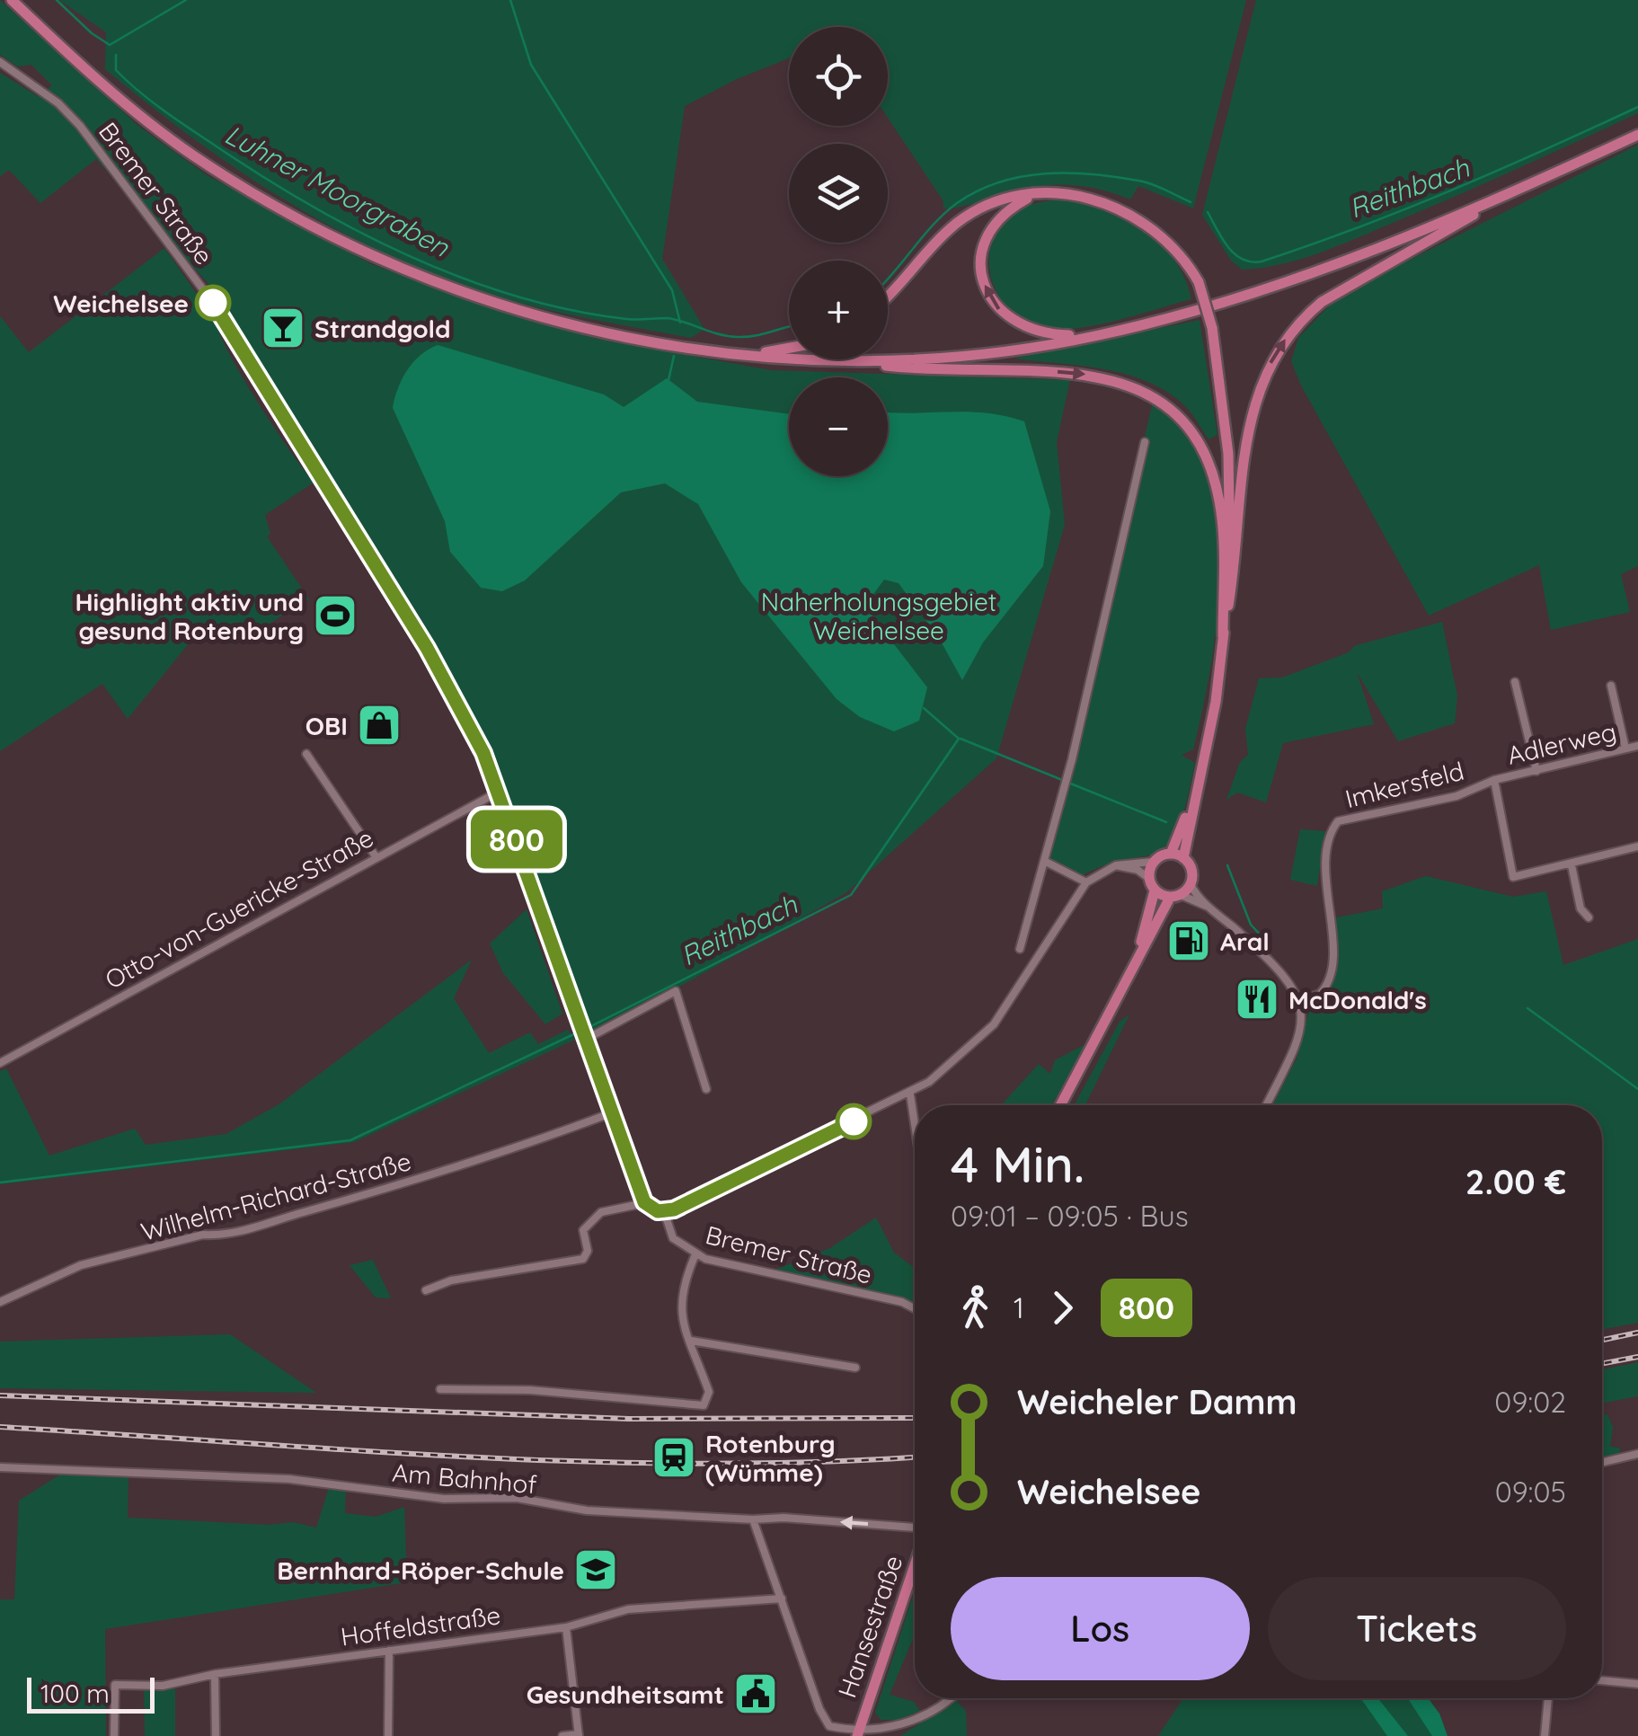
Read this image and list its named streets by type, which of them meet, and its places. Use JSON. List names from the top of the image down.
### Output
{
  "streets": {
    "main road": ["Hansestraße"],
    "street": [
      "Bremer Straße",
      "Adlerweg",
      "Imkersfeld",
      "Otto-von-Guericke-Straße",
      "Wilhelm-Richard-Straße",
      "Am Bahnhof",
      "Hoffeldstraße"
    ]
  },
  "crossings": [
    ["Bremer Straße", "Otto-von-Guericke-Straße"],
    ["Bremer Straße", "Wilhelm-Richard-Straße"],
    ["Adlerweg", "Imkersfeld"]
  ],
  "water": ["Reithbach", "Luhner Moorgraben"],
  "parks": ["Naherholungsgebiet Weichelsee"],
  "places": {
    "other": ["Weichelsee"],
    "bar": ["Strandgold"],
    "sports": ["Highlight aktiv und gesund Rotenburg"],
    "shop": ["OBI"],
    "fuel station": ["Aral"],
    "restaurant": ["McDonald's"],
    "station": ["Rotenburg (Wümme)"],
    "school or university": ["Bernhard-Röper-Schule"],
    "public building": ["Gesundheitsamt"]
  },
  "lines": ["bus line 800"],
  "scale_bar": "100 m",
  "page": {
    "on_map": "800",
    "map_buttons": ["+", "−"],
    "heading": ["4 Min.", "09:01 – 09:05 · Bus", "2.00 €"],
    "legs": ["1", "800"],
    "list": [
      {
        "name": "Weicheler Damm",
        "value": "09:02"
      },
      {
        "name": "Weichelsee",
        "value": "09:05"
      }
    ],
    "buttons": ["Los", "Tickets"],
    "scale": "100 m"
  }
}
